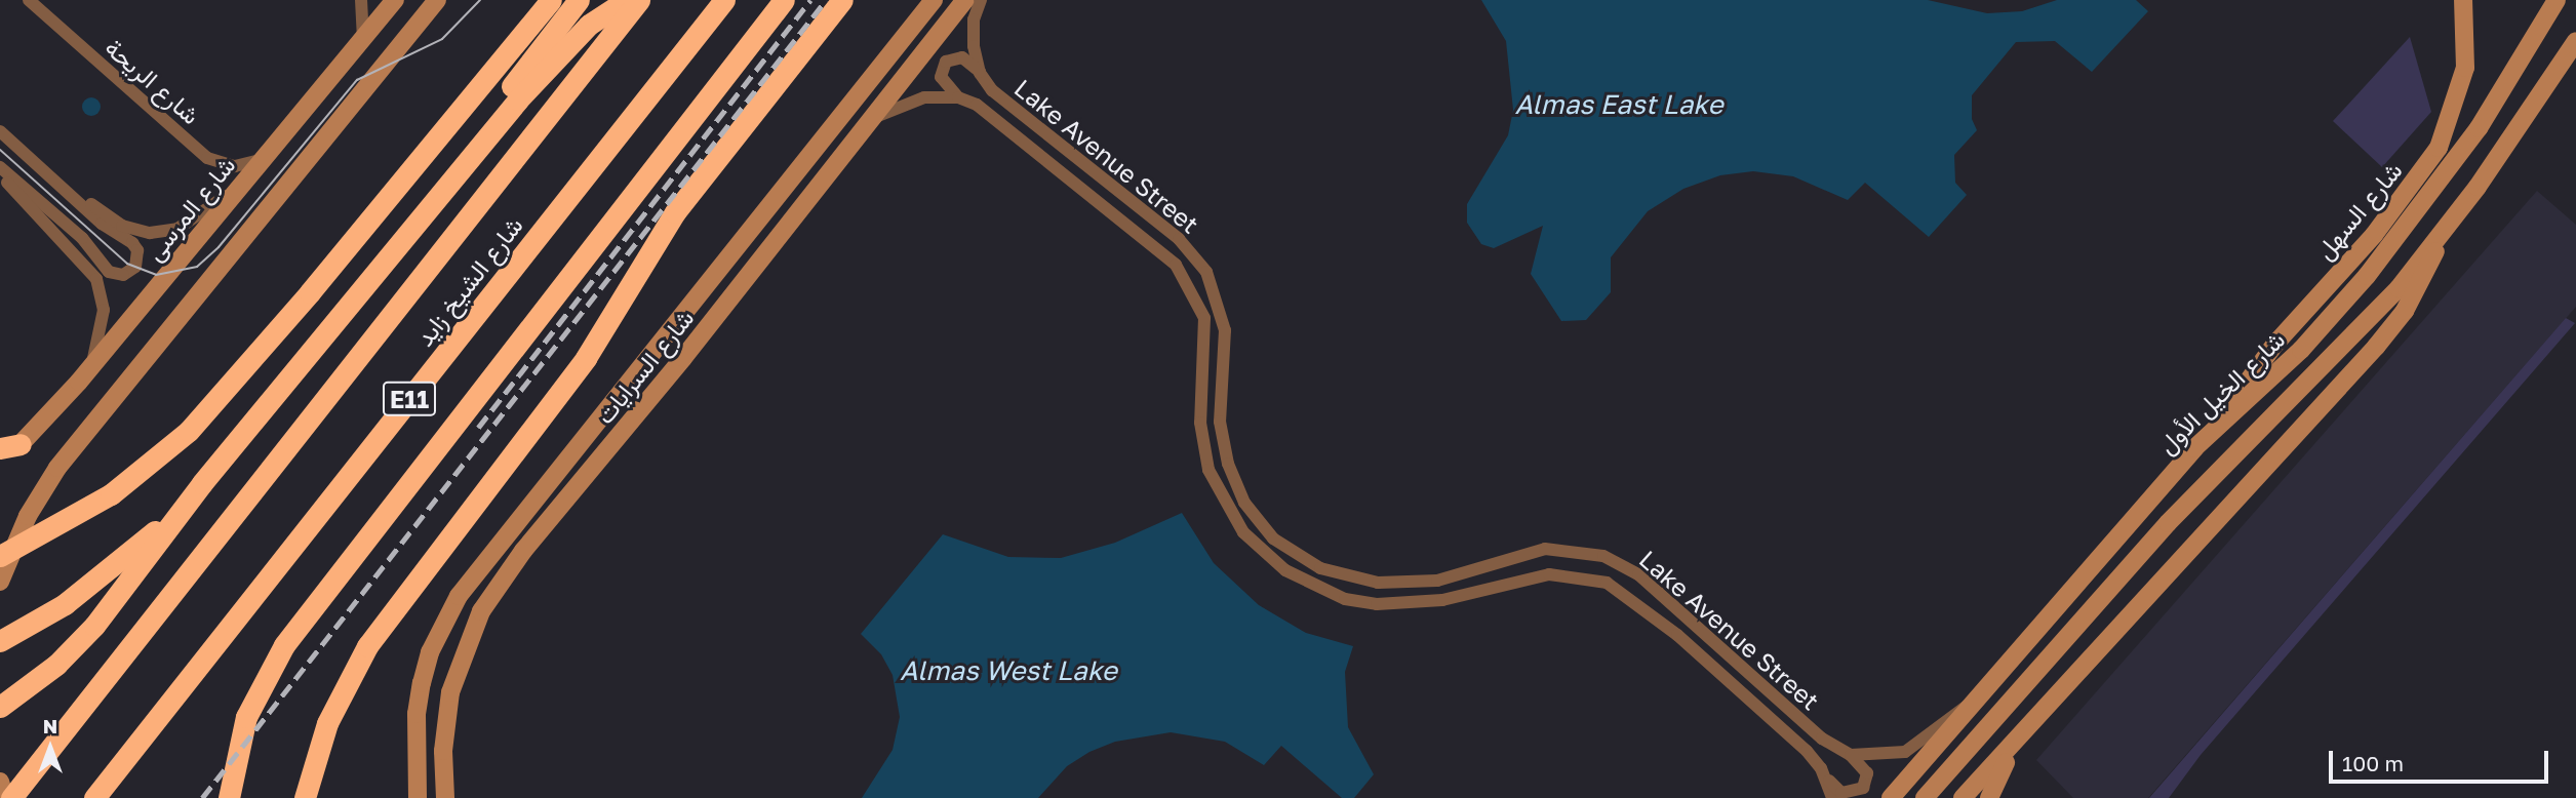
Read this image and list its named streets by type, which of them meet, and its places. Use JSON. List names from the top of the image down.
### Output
{
  "streets": {
    "highway": ["شارع الشيخ زايد", "E11"],
    "main road": [
      "شارع المرسى",
      "شارع السهل",
      "شارع السرايات",
      "شارع الخيل الأول"
    ],
    "street": ["شارع الريحة", "Lake Avenue Street"]
  },
  "crossings": [
    ["شارع الريحة", "شارع المرسى"],
    ["Lake Avenue Street", "شارع الخيل الأول"],
    ["شارع السهل", "شارع الخيل الأول"]
  ],
  "water": ["Almas East Lake", "Almas West Lake"],
  "scale_bar": "100 m",
  "north": "top"
}
